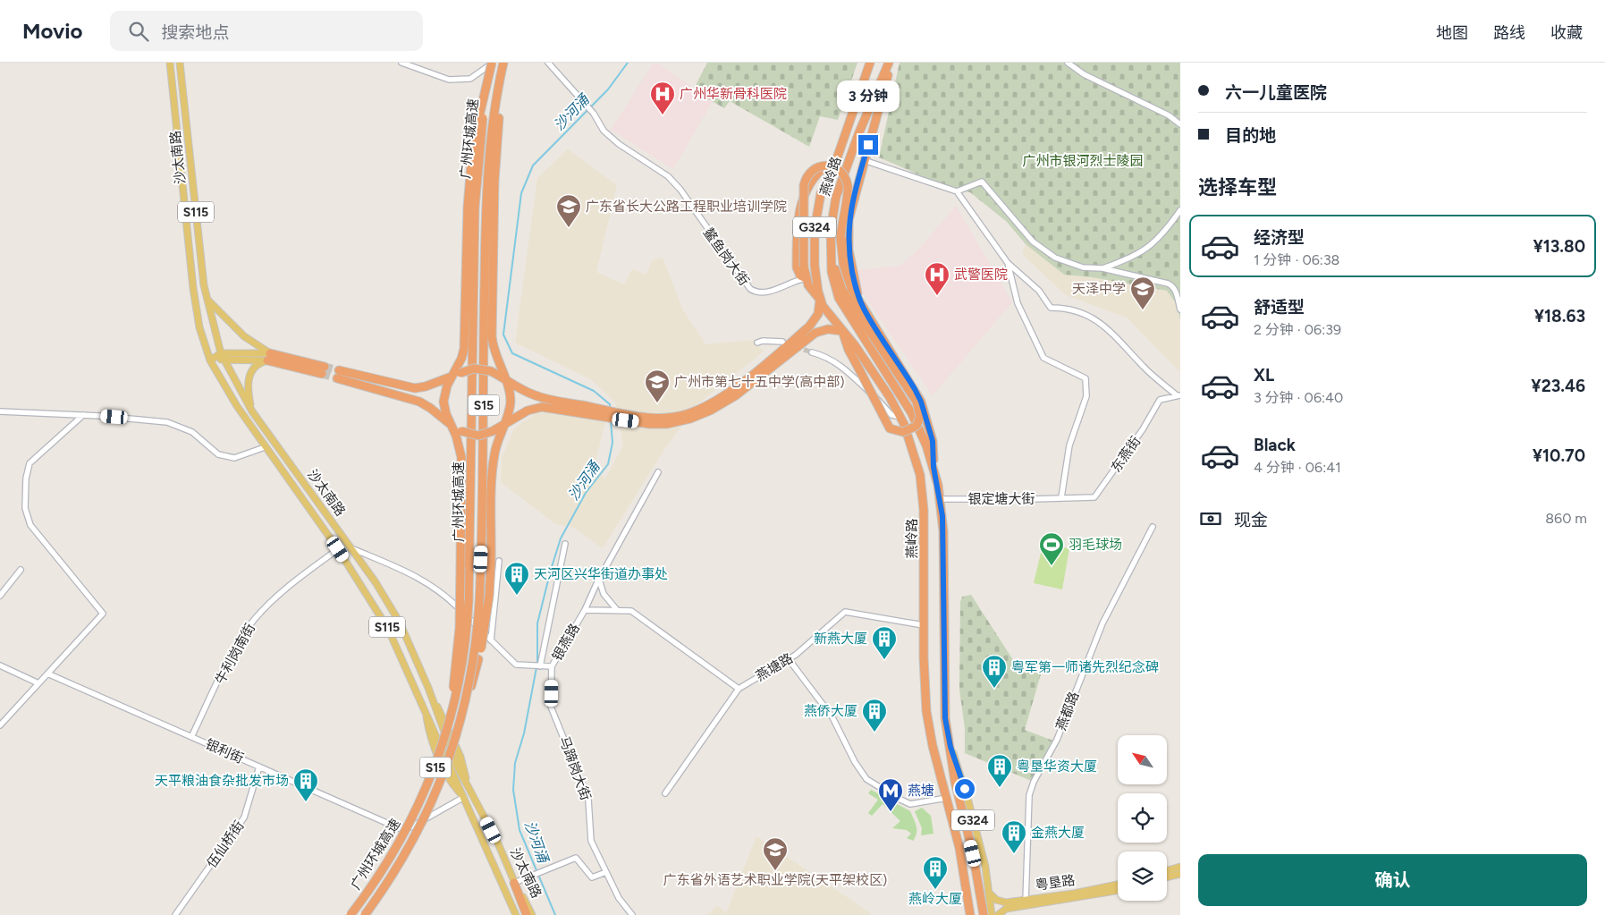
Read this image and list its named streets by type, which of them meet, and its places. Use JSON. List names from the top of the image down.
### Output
{
  "streets": {
    "highway": [
      "广州环城高速",
      "燕岭路",
      "G324",
      "S15"
    ],
    "main road": ["沙太南路", "S115", "粤垦路"],
    "street": [
      "鳌鱼岗大街",
      "东燕街",
      "银定塘大街",
      "银燕路",
      "牛利岗南街",
      "燕塘路",
      "燕都路",
      "银利街",
      "马蹄岗大街",
      "伍仙桥街"
    ]
  },
  "crossings": [
    ["沙太南路", "银燕路"],
    ["沙太南路", "牛利岗南街"],
    ["沙太南路", "银利街"],
    ["燕岭路", "银定塘大街"],
    ["燕岭路", "燕塘路"],
    ["燕岭路", "粤垦路"],
    ["东燕街", "银定塘大街"],
    ["银燕路", "燕塘路"],
    ["银燕路", "马蹄岗大街"],
    ["牛利岗南街", "银利街"],
    ["燕都路", "粤垦路"],
    ["银利街", "伍仙桥街"]
  ],
  "water": ["沙河涌"],
  "parks": ["广州市银河烈士陵园"],
  "places": {
    "hospital": ["广州华新骨科医院", "武警医院"],
    "school or university": [
      "广东省长大公路工程职业培训学院",
      "天泽中学",
      "广州市第七十五中学(高中部)",
      "广东省外语艺术职业学院(天平架校区)"
    ],
    "sports": ["羽毛球场"],
    "building": [
      "天河区兴华街道办事处",
      "新燕大厦",
      "粤军第一师诸先烈纪念碑",
      "燕侨大厦",
      "粤垦华资大厦",
      "天平粮油食杂批发市场",
      "金燕大厦",
      "燕岭大厦"
    ],
    "metro station": ["燕塘"]
  },
  "north": "top left",
  "page": {
    "header": "Movio",
    "search": "搜索地点",
    "nav": ["地图", "路线", "收藏"],
    "banner": ["六一儿童医院", "目的地"],
    "bubble": "3 分钟",
    "heading": "选择车型",
    "list": [
      {
        "name": "经济型",
        "note": "1 分钟 · 06:38",
        "value": "¥13.80"
      },
      {
        "name": "舒适型",
        "note": "2 分钟 · 06:39",
        "value": "¥18.63"
      },
      {
        "name": "XL",
        "note": "3 分钟 · 06:40",
        "value": "¥23.46"
      },
      {
        "name": "Black",
        "note": "4 分钟 · 06:41",
        "value": "¥10.70"
      }
    ],
    "pay": ["现金", "860 m"],
    "buttons": "确认"
  }
}
